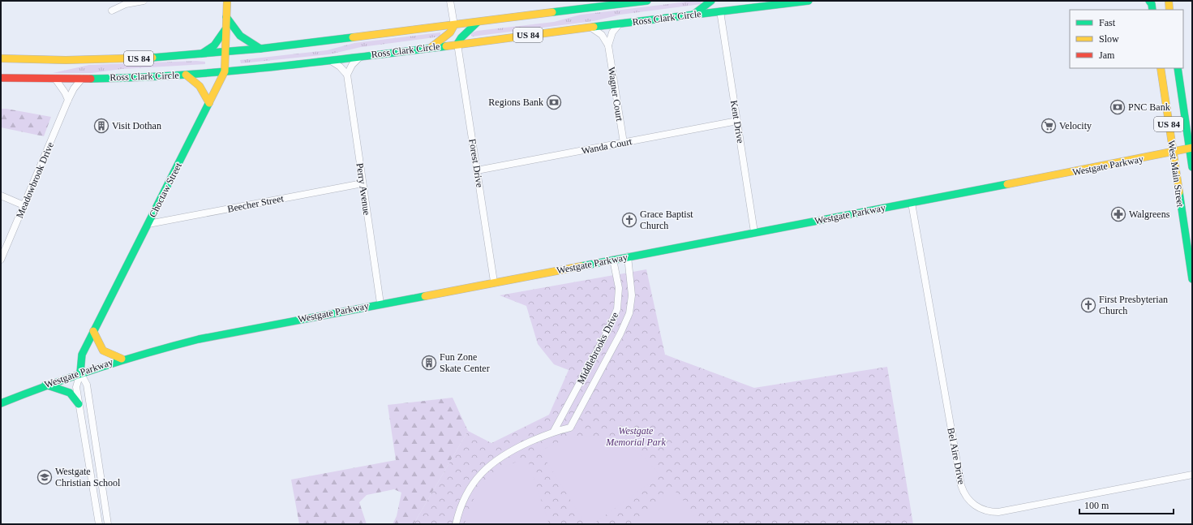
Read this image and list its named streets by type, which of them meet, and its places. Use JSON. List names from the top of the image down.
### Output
{
  "streets": {
    "main road": [
      "Ross Clark Circle",
      "US 84",
      "Westgate Parkway",
      "West Main Street",
      "Choctaw Street"
    ],
    "street": [
      "Wagner Court",
      "Kent Drive",
      "Wanda Court",
      "Forest Drive",
      "Meadowbrook Drive",
      "Perry Avenue",
      "Beecher Street",
      "Middlebrooks Drive",
      "Bel Aire Drive"
    ]
  },
  "crossings": [
    ["Ross Clark Circle", "Wagner Court"],
    ["Ross Clark Circle", "Kent Drive"],
    ["Ross Clark Circle", "Forest Drive"],
    ["Ross Clark Circle", "Meadowbrook Drive"],
    ["Ross Clark Circle", "Choctaw Street"],
    ["Wagner Court", "Wanda Court"],
    ["Kent Drive", "Wanda Court"],
    ["Kent Drive", "Westgate Parkway"],
    ["Wanda Court", "Forest Drive"],
    ["Forest Drive", "Westgate Parkway"],
    ["Westgate Parkway", "West Main Street"],
    ["Westgate Parkway", "Perry Avenue"],
    ["Westgate Parkway", "Choctaw Street"],
    ["Westgate Parkway", "Middlebrooks Drive"],
    ["Westgate Parkway", "Bel Aire Drive"],
    ["Perry Avenue", "Beecher Street"],
    ["Choctaw Street", "Beecher Street"]
  ],
  "parks": ["Westgate Memorial Park"],
  "places": {
    "bank": ["Regions Bank", "PNC Bank"],
    "building": ["Visit Dothan", "Fun Zone Skate Center"],
    "supermarket": ["Velocity"],
    "pharmacy": ["Walgreens"],
    "church": ["Grace Baptist Church", "First Presbyterian Church"],
    "school or university": ["Westgate Christian School"]
  },
  "legend": ["Fast", "Slow", "Jam"],
  "scale_bar": "100 m"
}
